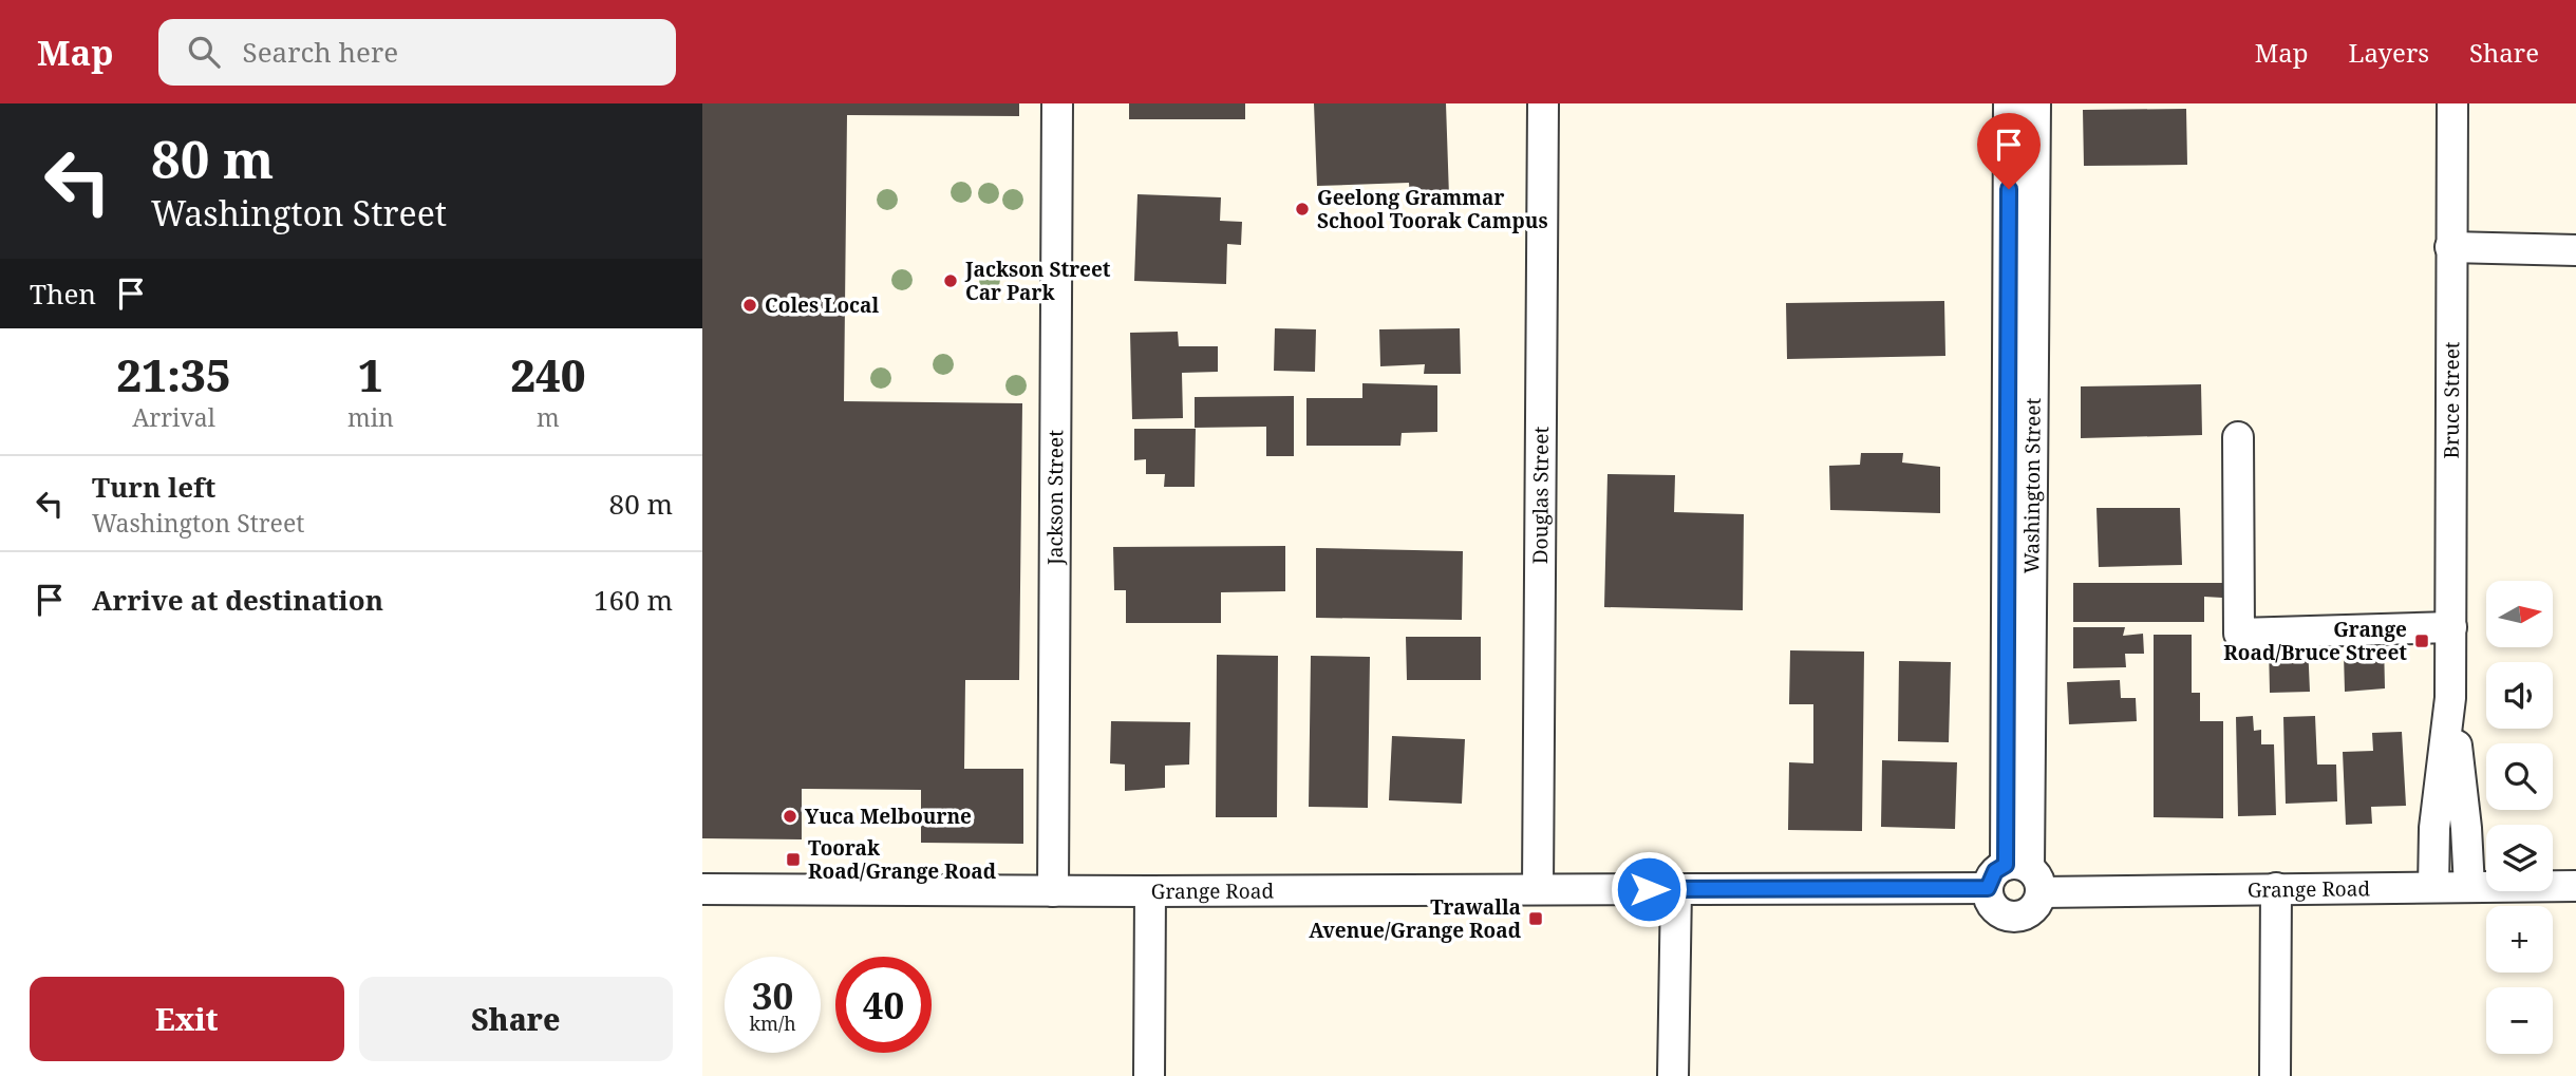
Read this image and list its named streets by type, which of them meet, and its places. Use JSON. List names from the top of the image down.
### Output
{
  "streets": {
    "street": [
      "Bruce Street",
      "Washington Street",
      "Douglas Street",
      "Jackson Street",
      "Grange Road"
    ]
  },
  "crossings": [
    ["Bruce Street", "Grange Road"],
    ["Washington Street", "Grange Road"],
    ["Douglas Street", "Grange Road"],
    ["Jackson Street", "Grange Road"]
  ],
  "places": {
    "other": [
      "Geelong Grammar School Toorak Campus",
      "Jackson Street Car Park",
      "Coles Local",
      "Yuca Melbourne"
    ],
    "transit": ["Grange Road/Bruce Street", "Toorak Road/Grange Road", "Trawalla Avenue/Grange Road"]
  },
  "north": "right",
  "page": {
    "header": "Map",
    "search": "Search here",
    "nav": ["Map", "Layers", "Share"],
    "turn": ["80 m", "Washington Street"],
    "then": "Then",
    "eta": [
      "21:35",
      "Arrival",
      "1",
      "min",
      "240",
      "m"
    ],
    "list": [
      {
        "name": "Turn left",
        "note": "Washington Street",
        "value": "80 m"
      },
      {
        "name": "Arrive at destination",
        "value": "160 m"
      }
    ],
    "map_buttons": ["+", "−"],
    "speed": "30 km/h",
    "limit": "40",
    "buttons": ["Exit", "Share"]
  }
}
